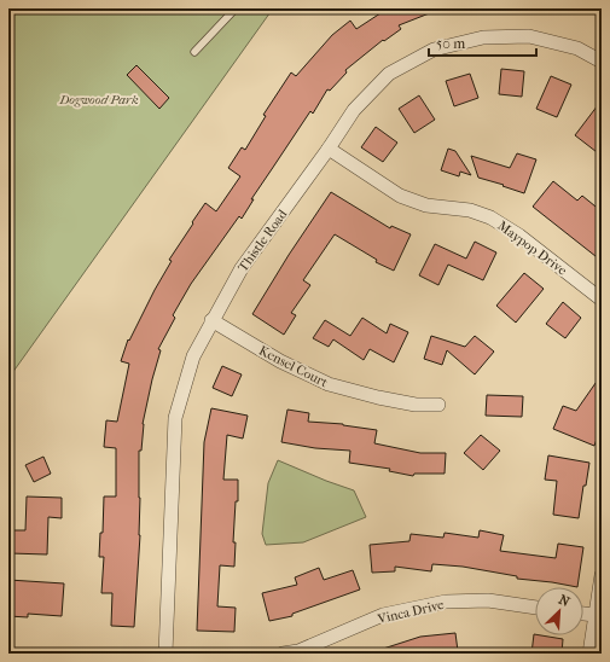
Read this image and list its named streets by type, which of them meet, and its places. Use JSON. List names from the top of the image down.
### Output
{
  "streets": {
    "street": [
      "Thistle Road",
      "Maypop Drive",
      "Kensel Court",
      "Vinca Drive"
    ]
  },
  "crossings": [
    ["Thistle Road", "Maypop Drive"],
    ["Thistle Road", "Kensel Court"]
  ],
  "parks": ["Dogwood Park"],
  "scale_bar": "50 m",
  "north": "top right"
}
